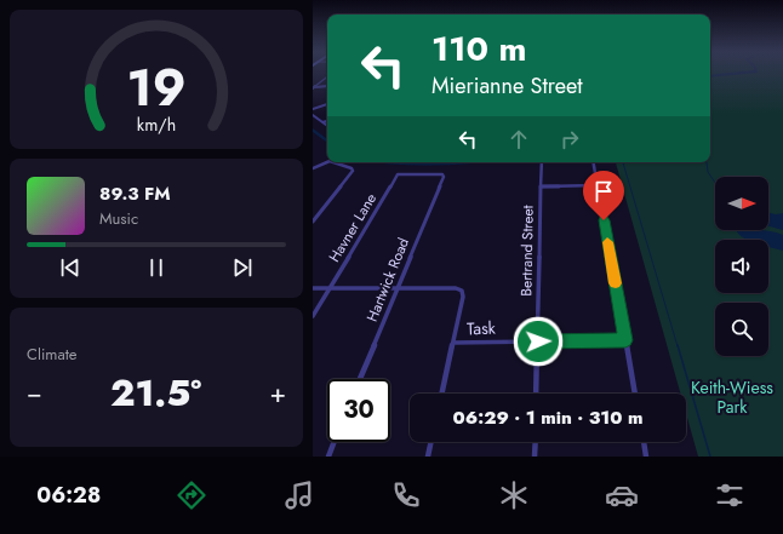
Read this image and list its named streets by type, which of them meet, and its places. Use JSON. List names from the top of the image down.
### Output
{
  "streets": {
    "street": [
      "Havner Lane",
      "Bertrand Street",
      "Hartwick Road",
      "Task"
    ]
  },
  "crossings": [
    ["Havner Lane", "Hartwick Road"],
    ["Bertrand Street", "Task"]
  ],
  "parks": ["Keith-Wiess Park"],
  "north": "right",
  "page": {
    "turn": ["110 m", "Mierianne Street"],
    "song": ["89.3 FM", "Music"],
    "tile": "Climate",
    "heat": ["−", "21.5°", "+"],
    "limit": "30",
    "trip": "06:29 · 1 min · 310 m",
    "tabs": "06:28",
    "gauge": ["19", "km/h"]
  }
}
